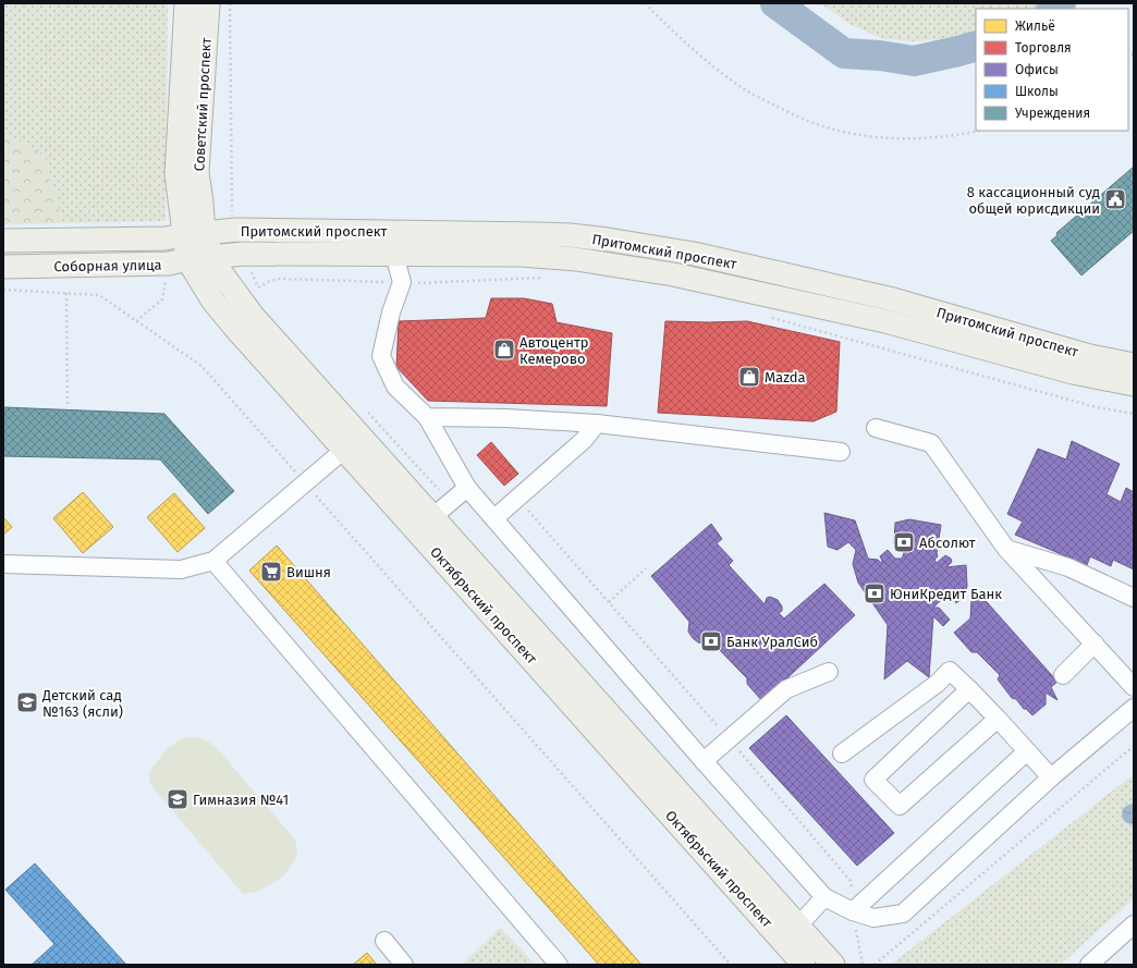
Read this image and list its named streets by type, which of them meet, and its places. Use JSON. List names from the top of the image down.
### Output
{
  "streets": {
    "main road": [
      "Советский проспект",
      "Притомский проспект",
      "Соборная улица",
      "Октябрьский проспект"
    ]
  },
  "crossings": [
    ["Советский проспект", "Притомский проспект"],
    ["Советский проспект", "Соборная улица"],
    ["Советский проспект", "Октябрьский проспект"],
    ["Притомский проспект", "Соборная улица"],
    ["Притомский проспект", "Октябрьский проспект"],
    ["Соборная улица", "Октябрьский проспект"]
  ],
  "places": {
    "public building": ["8 кассационный суд общей юрисдикции"],
    "shop": ["Автоцентр Кемерово", "Mazda"],
    "bank": ["Абсолют", "ЮниКредит Банк", "Банк УралСиб"],
    "supermarket": ["Вишня"],
    "school or university": ["Детский сад №163 (ясли)", "Гимназия №41"]
  },
  "legend": [
    "Жильё",
    "Торговля",
    "Офисы",
    "Школы",
    "Учреждения"
  ]
}
